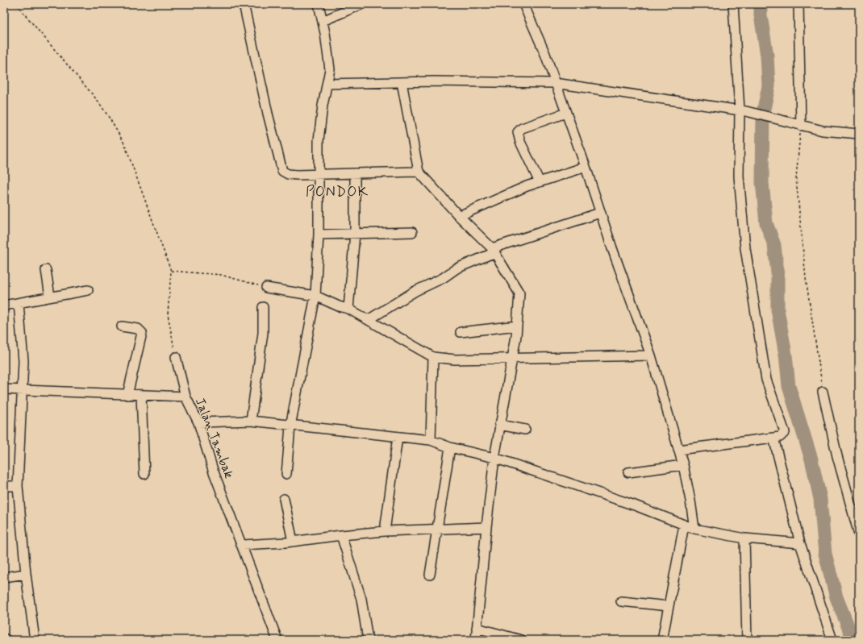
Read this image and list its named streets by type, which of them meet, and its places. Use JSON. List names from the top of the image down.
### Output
{
  "streets": {
    "street": ["Jalan Tambak"]
  },
  "districts": ["PONDOK"]
}
